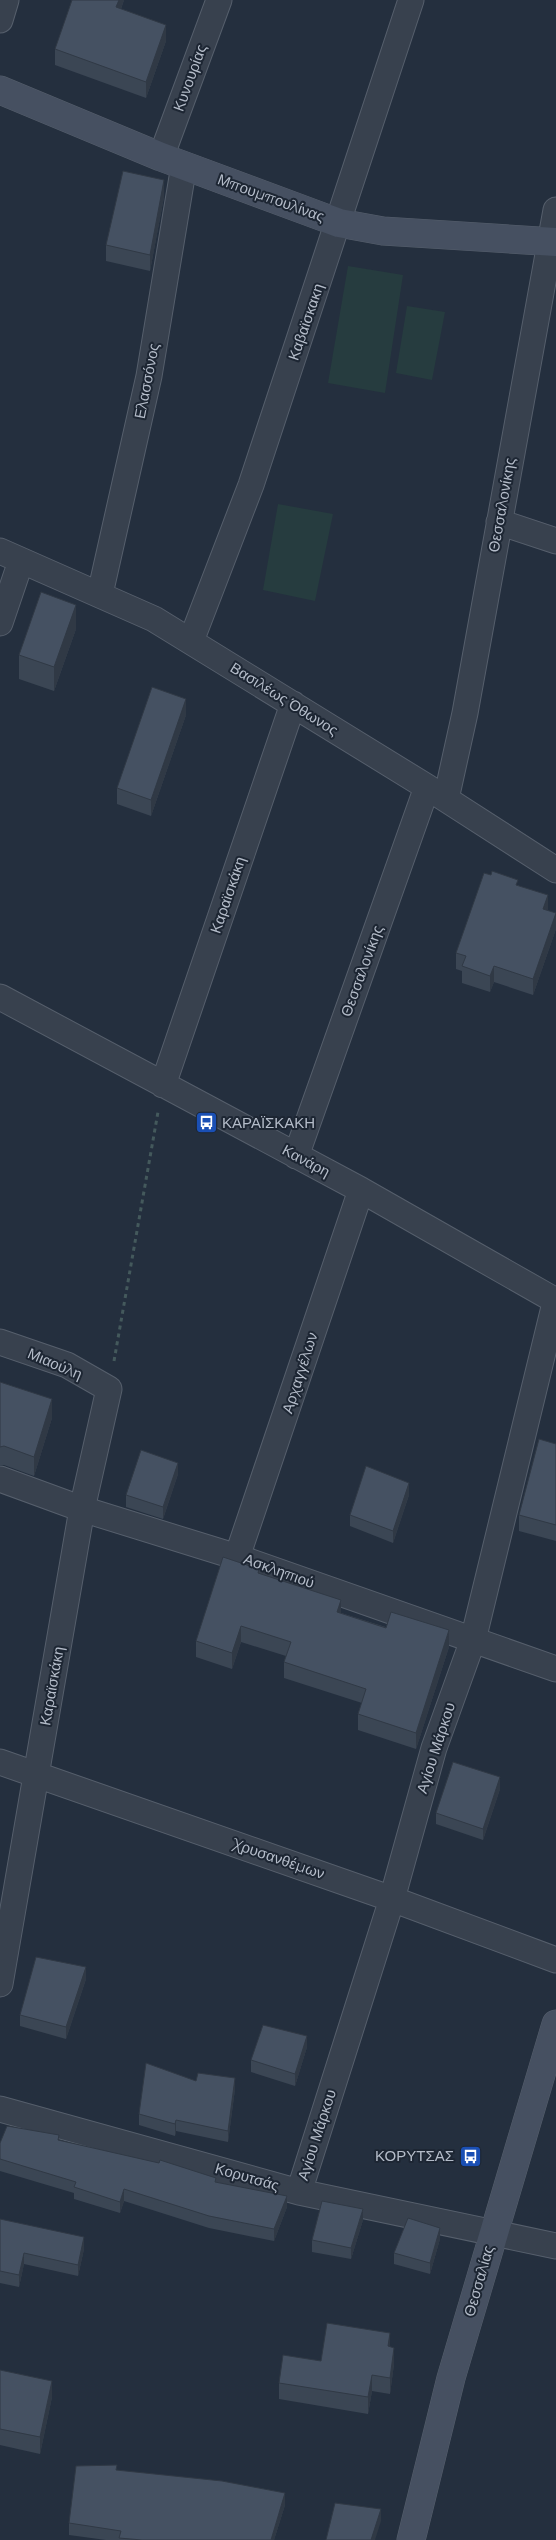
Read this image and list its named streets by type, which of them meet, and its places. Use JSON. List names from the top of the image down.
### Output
{
  "streets": {
    "street": [
      "Κυνουρίας",
      "Μπουμπουλίνας",
      "Καβαϊσκακη",
      "Ελασσόνος",
      "Θεσσαλονίκης",
      "Βασιλέως Όθωνος",
      "Καραϊσκάκη",
      "Κανάρη",
      "Μιαούλη",
      "Αρχαγγέλων",
      "Ασκληπιού",
      "Αγίου Μάρκου",
      "Χρυσανθέμων",
      "Κορυτσάς",
      "Θεσσαλίας"
    ]
  },
  "crossings": [
    ["Κυνουρίας", "Μπουμπουλίνας"],
    ["Κυνουρίας", "Ελασσόνος"],
    ["Μπουμπουλίνας", "Καβαϊσκακη"],
    ["Μπουμπουλίνας", "Ελασσόνος"],
    ["Μπουμπουλίνας", "Θεσσαλονίκης"],
    ["Καβαϊσκακη", "Βασιλέως Όθωνος"],
    ["Ελασσόνος", "Βασιλέως Όθωνος"],
    ["Θεσσαλονίκης", "Βασιλέως Όθωνος"],
    ["Θεσσαλονίκης", "Κανάρη"],
    ["Βασιλέως Όθωνος", "Καραϊσκάκη"],
    ["Καραϊσκάκη", "Κανάρη"],
    ["Καραϊσκάκη", "Μιαούλη"],
    ["Καραϊσκάκη", "Ασκληπιού"],
    ["Καραϊσκάκη", "Χρυσανθέμων"],
    ["Κανάρη", "Αρχαγγέλων"],
    ["Κανάρη", "Αγίου Μάρκου"],
    ["Αρχαγγέλων", "Ασκληπιού"],
    ["Ασκληπιού", "Αγίου Μάρκου"],
    ["Αγίου Μάρκου", "Χρυσανθέμων"],
    ["Αγίου Μάρκου", "Κορυτσάς"],
    ["Κορυτσάς", "Θεσσαλίας"]
  ],
  "places": {
    "bus stop": ["ΚΑΡΑΪΣΚΑΚΗ", "ΚΟΡΥΤΣΑΣ"]
  }
}
